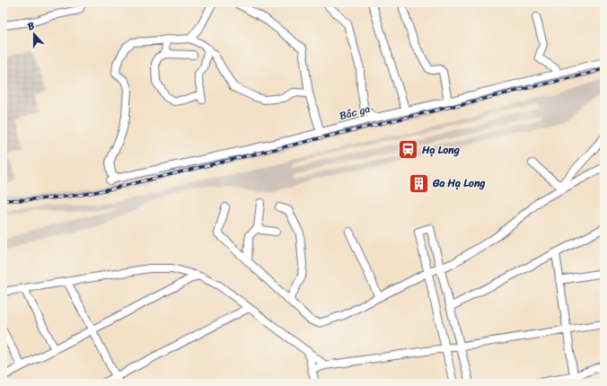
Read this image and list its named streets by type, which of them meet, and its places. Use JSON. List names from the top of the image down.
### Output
{
  "streets": {
    "street": ["Bắc ga"]
  },
  "places": {
    "station": ["Hạ Long"],
    "building": ["Ga Hạ Long"]
  },
  "north": "top"
}
